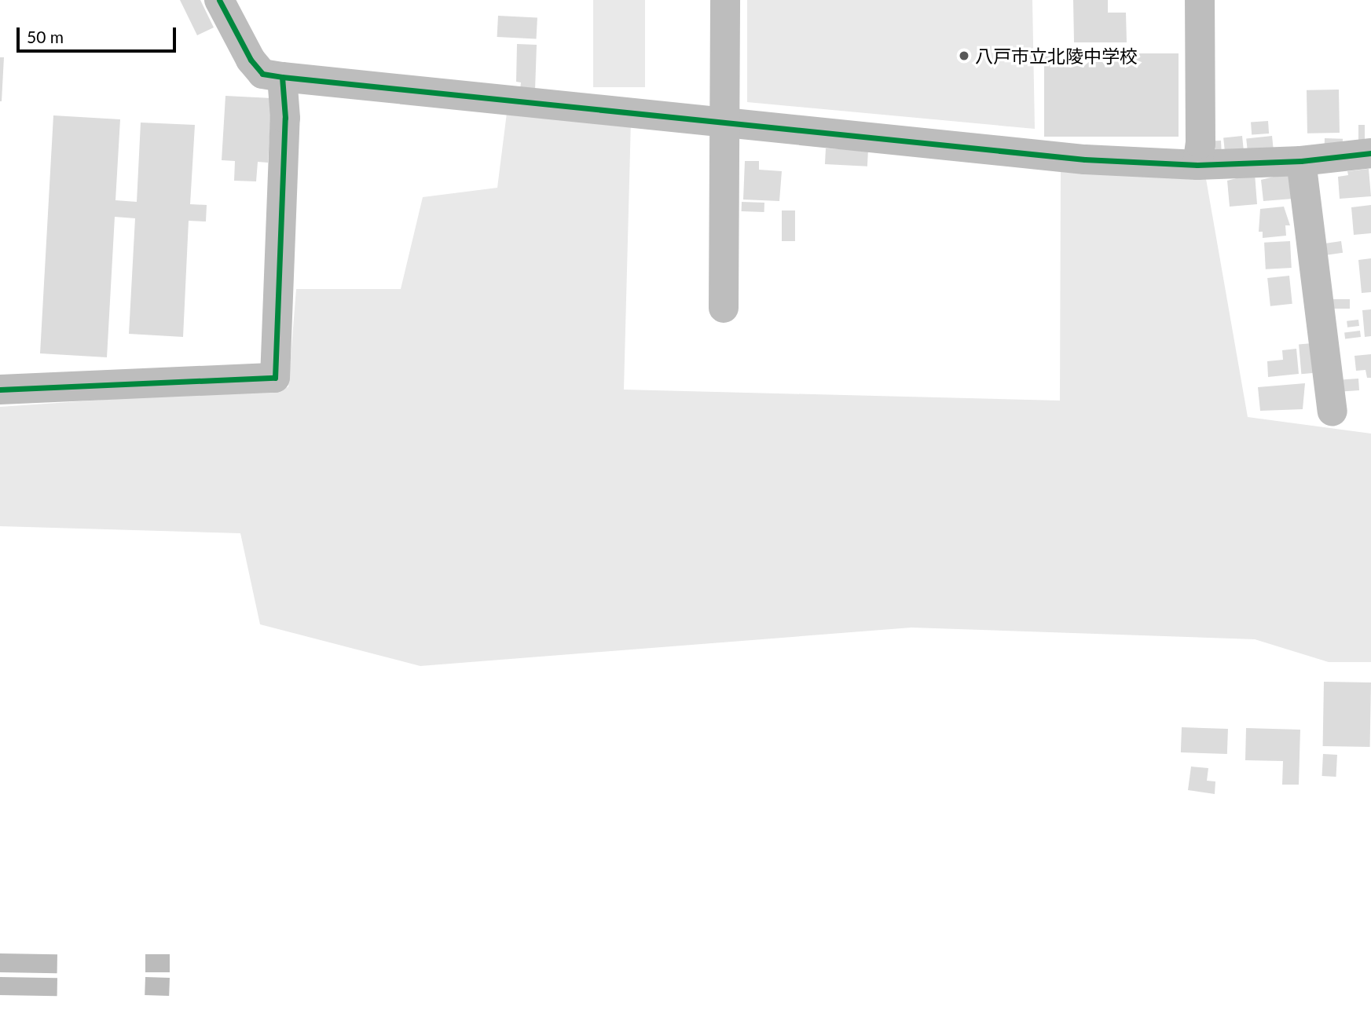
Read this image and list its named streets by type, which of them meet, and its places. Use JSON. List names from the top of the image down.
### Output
{
  "places": ["八戸市立北陵中学校"],
  "scale_bar": "50 m"
}
